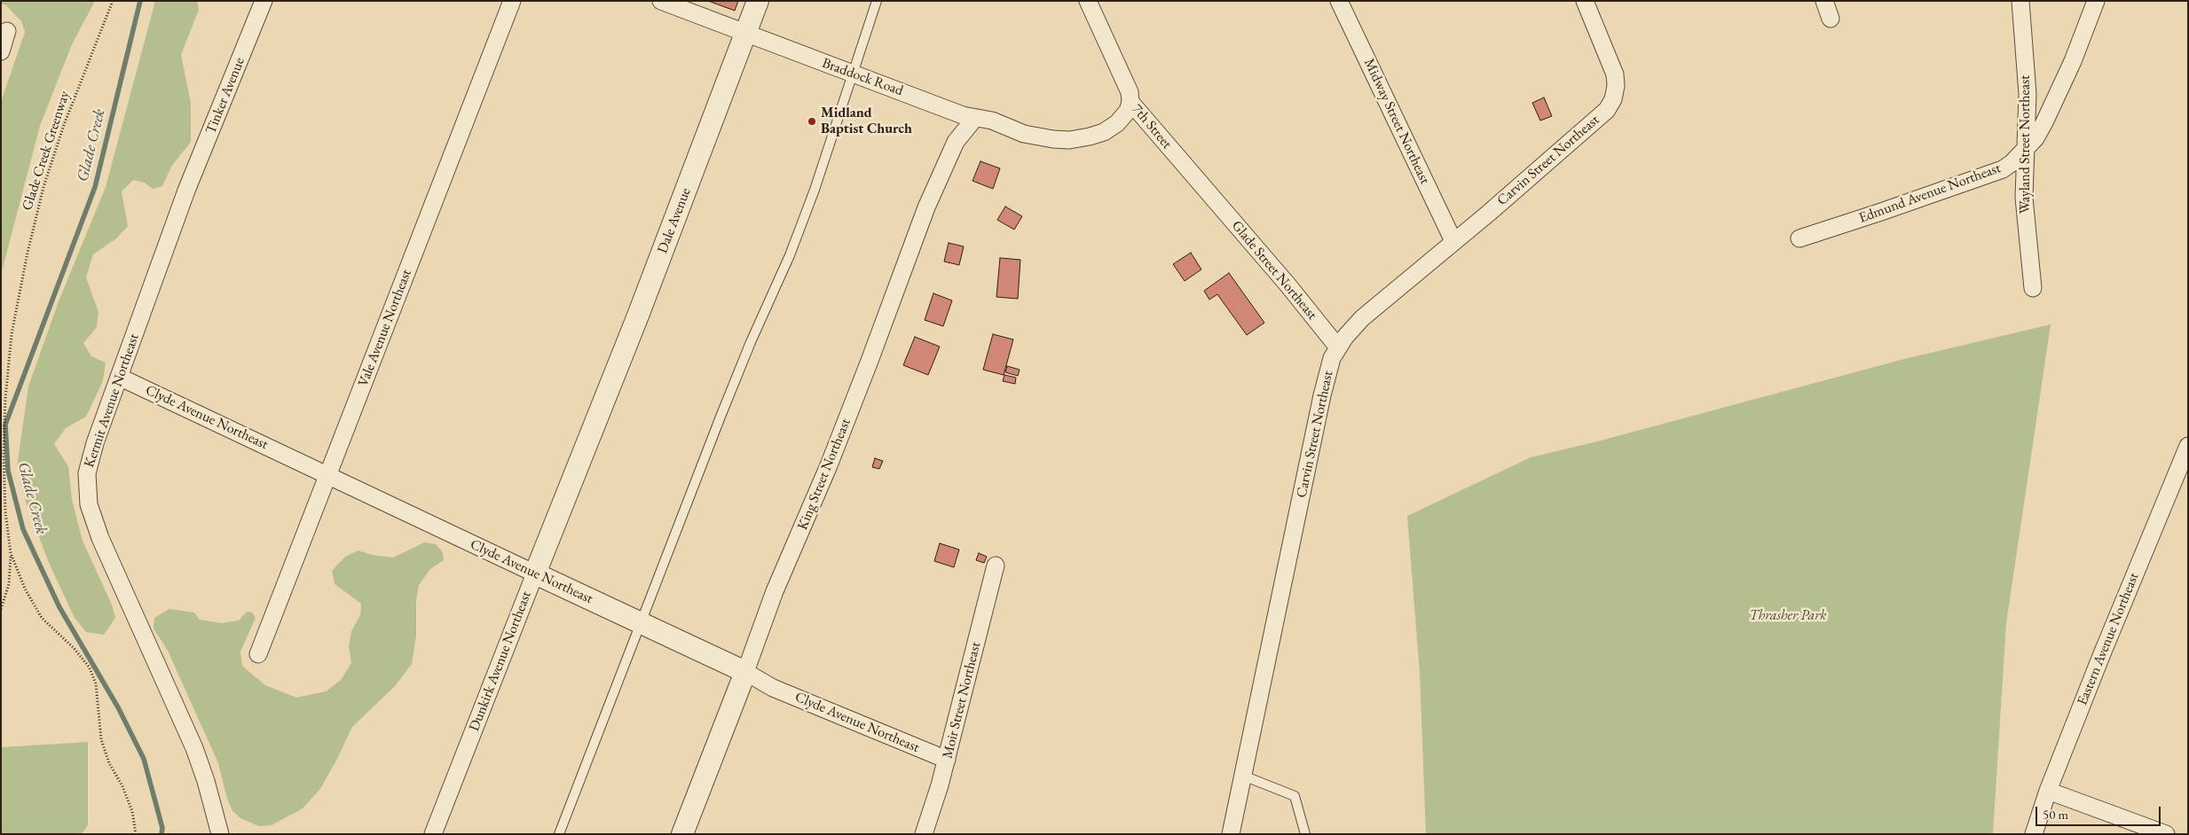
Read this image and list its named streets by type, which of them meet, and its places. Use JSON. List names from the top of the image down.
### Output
{
  "streets": {
    "street": [
      "Braddock Road",
      "Tinker Avenue",
      "Midway Street Northeast",
      "7th Street",
      "Wayland Street Northeast",
      "Carvin Street Northeast",
      "Edmund Avenue Northeast",
      "Dale Avenue",
      "Glade Street Northeast",
      "Vale Avenue Northeast",
      "Kermit Avenue Northeast",
      "Clyde Avenue Northeast",
      "King Street Northeast",
      "Eastern Avenue Northeast",
      "Dunkirk Avenue Northeast",
      "Moir Street Northeast"
    ],
    "path": ["Glade Creek Greenway"]
  },
  "crossings": [
    ["Braddock Road", "7th Street"],
    ["Braddock Road", "Dale Avenue"],
    ["Braddock Road", "King Street Northeast"],
    ["Tinker Avenue", "Kermit Avenue Northeast"],
    ["Midway Street Northeast", "Carvin Street Northeast"],
    ["7th Street", "Glade Street Northeast"],
    ["Wayland Street Northeast", "Edmund Avenue Northeast"],
    ["Carvin Street Northeast", "Glade Street Northeast"],
    ["Dale Avenue", "Dunkirk Avenue Northeast"],
    ["Vale Avenue Northeast", "Clyde Avenue Northeast"],
    ["Kermit Avenue Northeast", "Clyde Avenue Northeast"],
    ["Clyde Avenue Northeast", "King Street Northeast"],
    ["Clyde Avenue Northeast", "Dunkirk Avenue Northeast"],
    ["Clyde Avenue Northeast", "Moir Street Northeast"]
  ],
  "water": ["Glade Creek"],
  "parks": ["Thrasher Park"],
  "places": ["Midland Baptist Church"],
  "scale_bar": "50 m"
}
